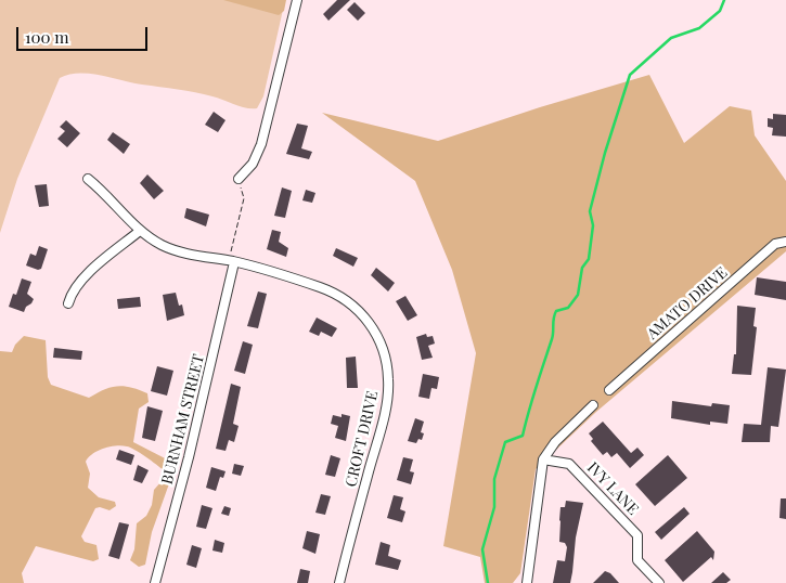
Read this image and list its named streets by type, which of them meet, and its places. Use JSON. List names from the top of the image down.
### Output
{
  "streets": {
    "street": [
      "AMATO DRIVE",
      "BURNHAM STREET",
      "CROFT DRIVE",
      "IVY LANE"
    ]
  },
  "crossings": [
    ["BURNHAM STREET", "CROFT DRIVE"]
  ],
  "scale_bar": "100 m"
}
